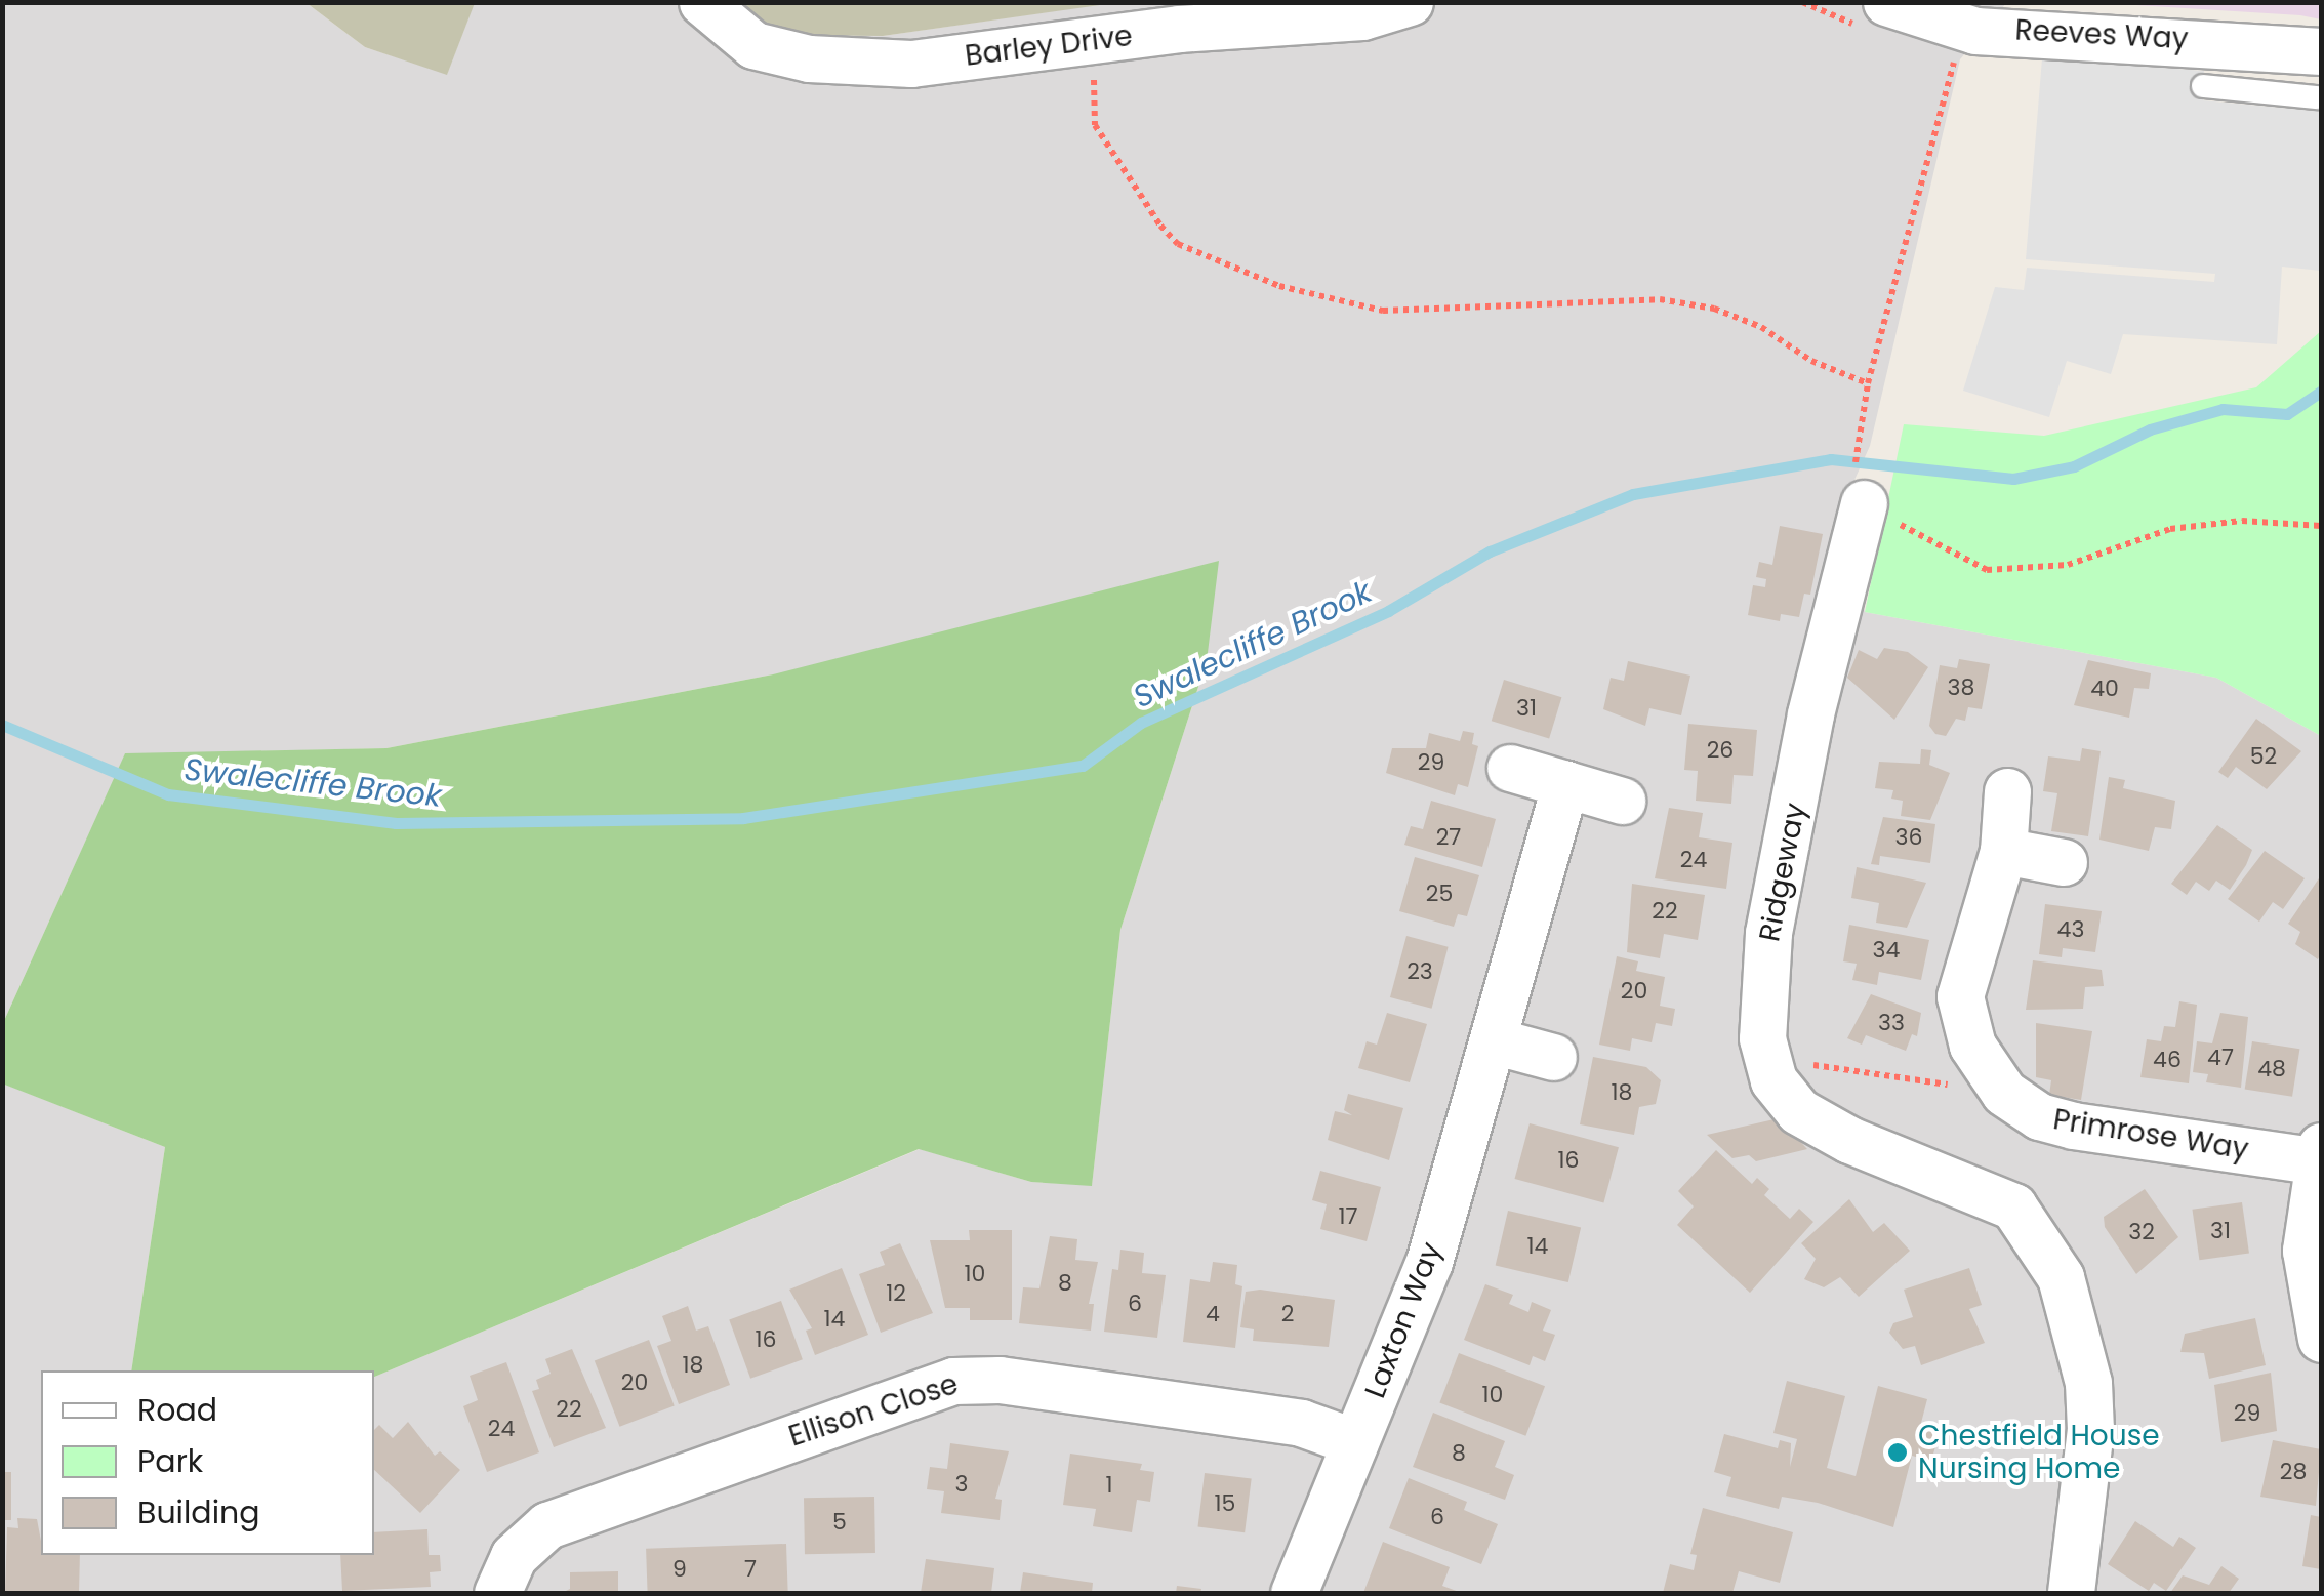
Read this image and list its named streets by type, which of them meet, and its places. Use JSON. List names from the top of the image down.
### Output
{
  "streets": {
    "street": [
      "Reeves Way",
      "Barley Drive",
      "Ridgeway",
      "Primrose Way",
      "Laxton Way",
      "Ellison Close"
    ]
  },
  "crossings": [
    ["Laxton Way", "Ellison Close"]
  ],
  "water": ["Swalecliffe Brook"],
  "places": ["Chestfield House Nursing Home"],
  "house_numbers": [
    "38",
    "40",
    "31",
    "26",
    "52",
    "29",
    "27",
    "36",
    "24",
    "25",
    "22",
    "43",
    "34",
    "23",
    "20",
    "33",
    "47",
    "46",
    "48",
    "18",
    "16",
    "17",
    "31",
    "32",
    "14",
    "10",
    "8",
    "12",
    "6",
    "4",
    "2",
    "14",
    "16",
    "18",
    "20",
    "10",
    "22",
    "29",
    "24",
    "8",
    "28",
    "3",
    "1",
    "15",
    "6",
    "5",
    "9",
    "7"
  ],
  "legend": ["Road", "Park", "Building"]
}
